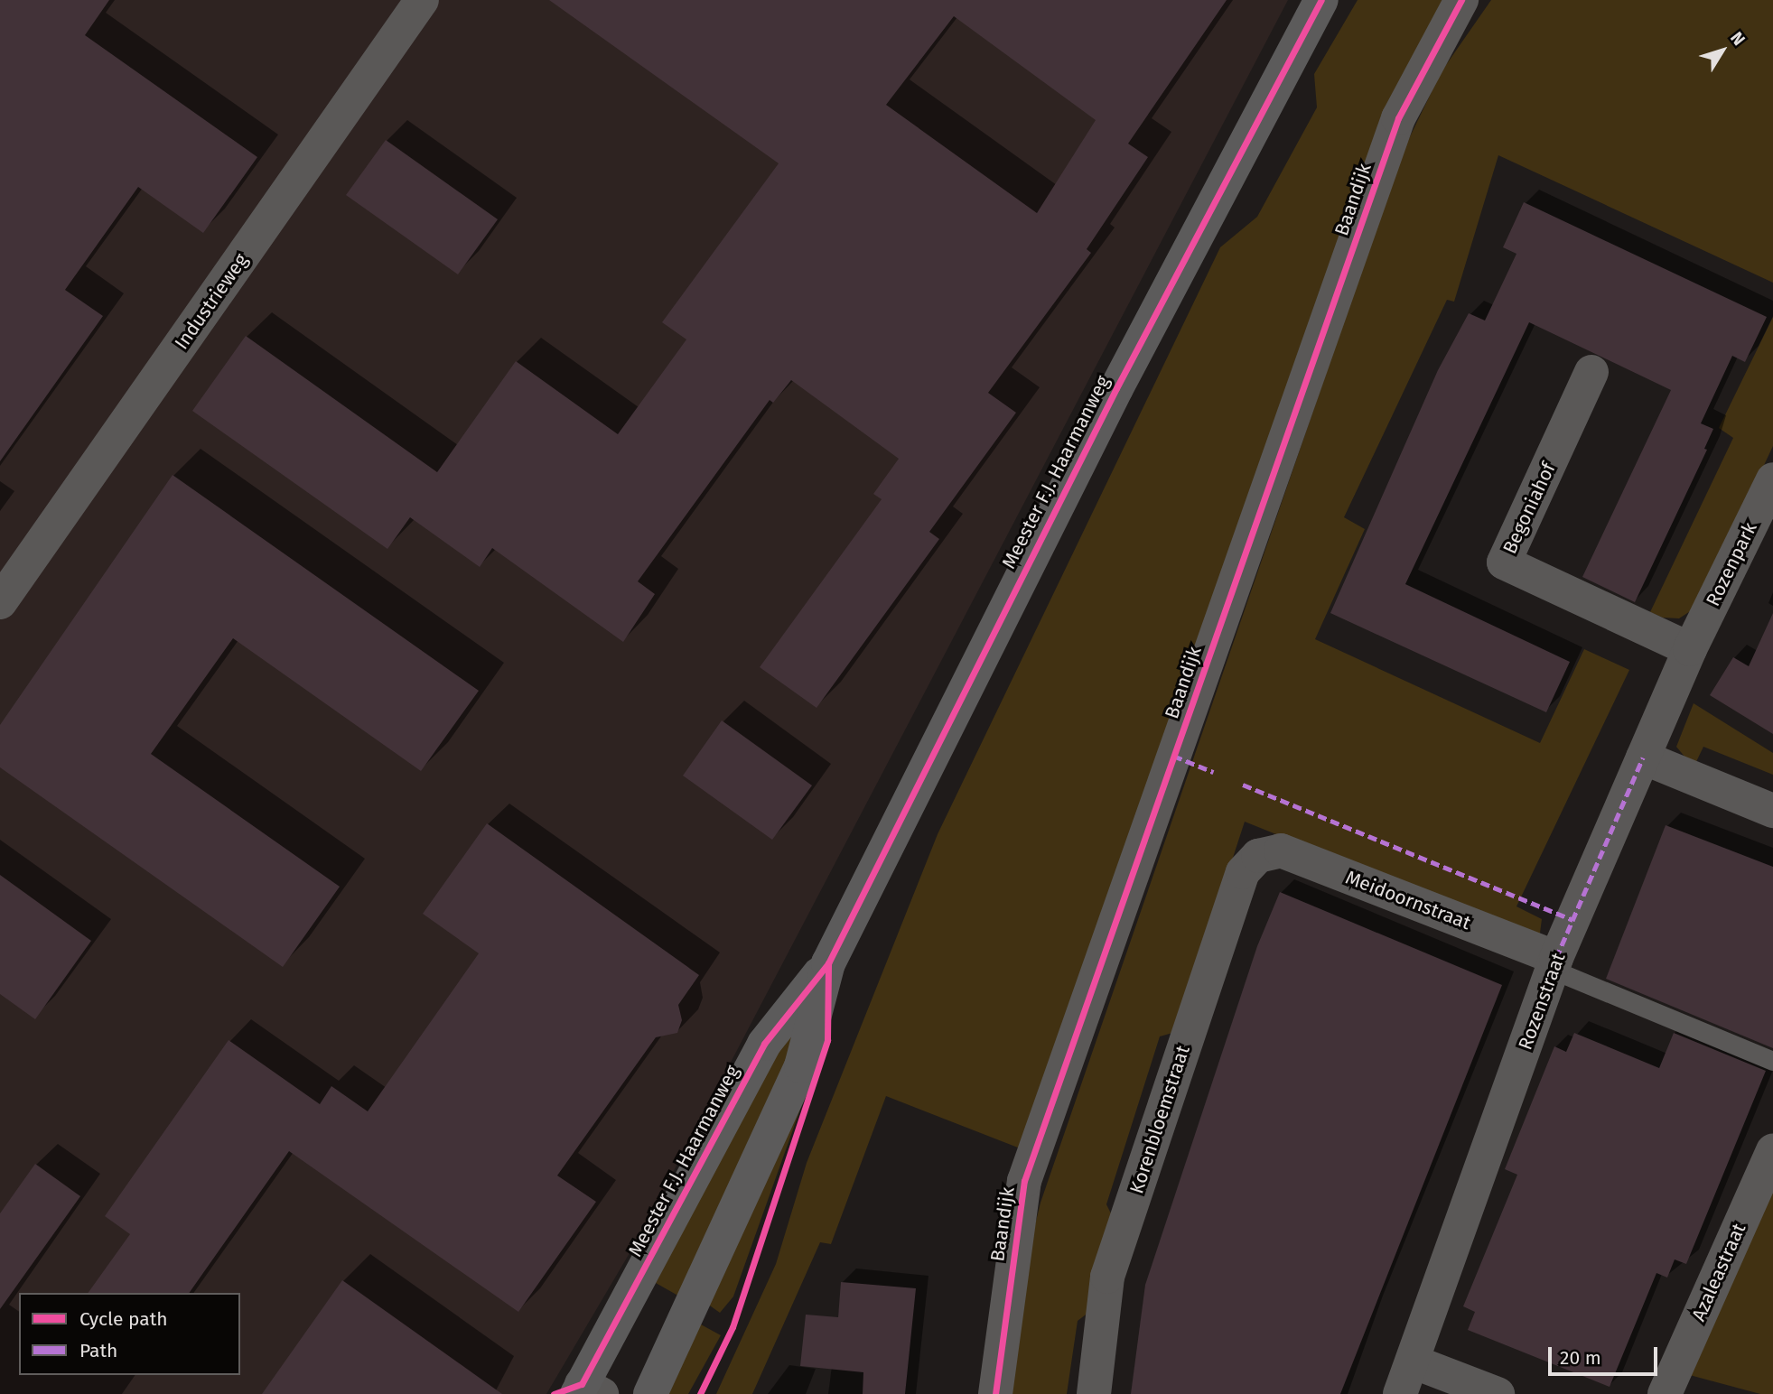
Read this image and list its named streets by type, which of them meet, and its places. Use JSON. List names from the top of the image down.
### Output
{
  "streets": {
    "main road": ["Meester F.J. Haarmanweg"],
    "street": [
      "Baandijk",
      "Industrieweg",
      "Begoniahof",
      "Rozenpark",
      "Meidoornstraat",
      "Rozenstraat",
      "Korenbloemstraat",
      "Azaleastraat"
    ]
  },
  "crossings": [
    ["Begoniahof", "Rozenpark"],
    ["Begoniahof", "Rozenstraat"],
    ["Rozenpark", "Rozenstraat"],
    ["Meidoornstraat", "Rozenstraat"],
    ["Meidoornstraat", "Korenbloemstraat"]
  ],
  "legend": ["Cycle path", "Path"],
  "scale_bar": "20 m",
  "north": "top right"
}
